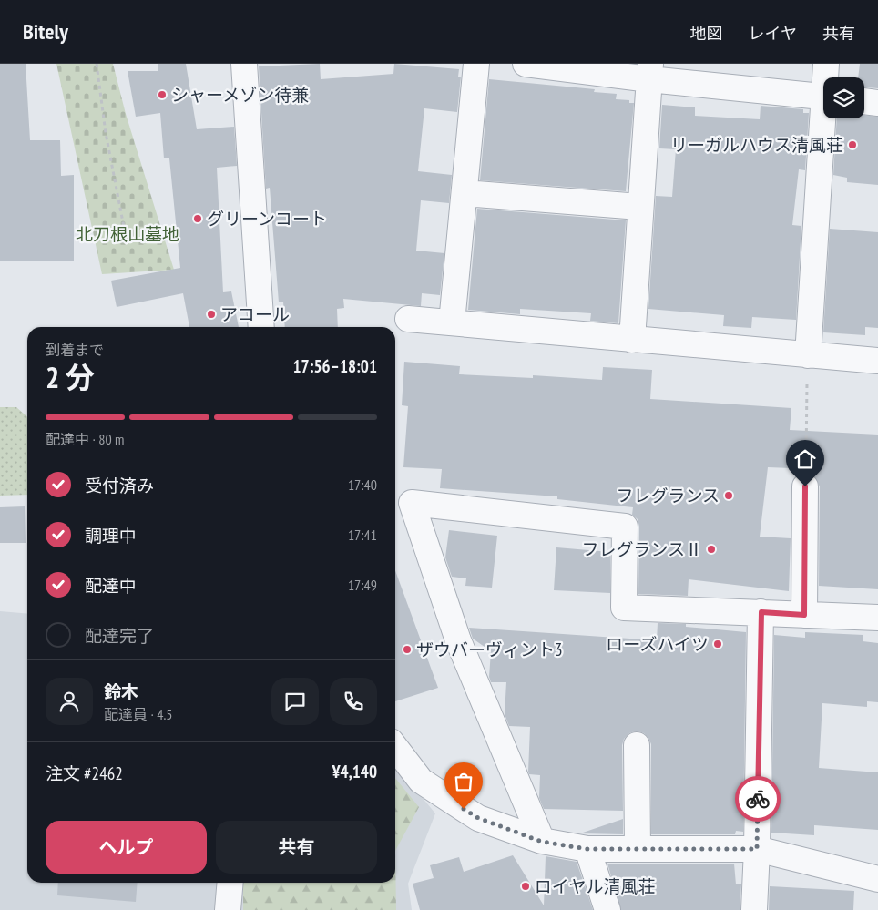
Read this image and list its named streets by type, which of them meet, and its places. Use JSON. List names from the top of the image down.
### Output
{
  "parks": ["北刀根山墓地"],
  "places": [
    "シャーメゾン待兼",
    "リーガルハウス清風荘",
    "グリーンコート",
    "アコール",
    "フレグランス",
    "フレグランスⅡ",
    "ローズハイツ",
    "ザウバーヴィント3",
    "ロイヤル清風荘"
  ],
  "page": {
    "header": "Bitely",
    "nav": ["地図", "レイヤ", "共有"],
    "heading": ["2 分", "到着まで", "17:56–18:01"],
    "panel": [
      "鈴木",
      "配達員 · 4.5",
      "注文 #2462",
      "¥4,140"
    ],
    "bar": "配達中 · 80 m",
    "list": [
      ["受付済み", "17:40"],
      ["調理中", "17:41"],
      ["配達中", "17:49"],
      "配達完了"
    ],
    "buttons": ["ヘルプ", "共有"]
  }
}
